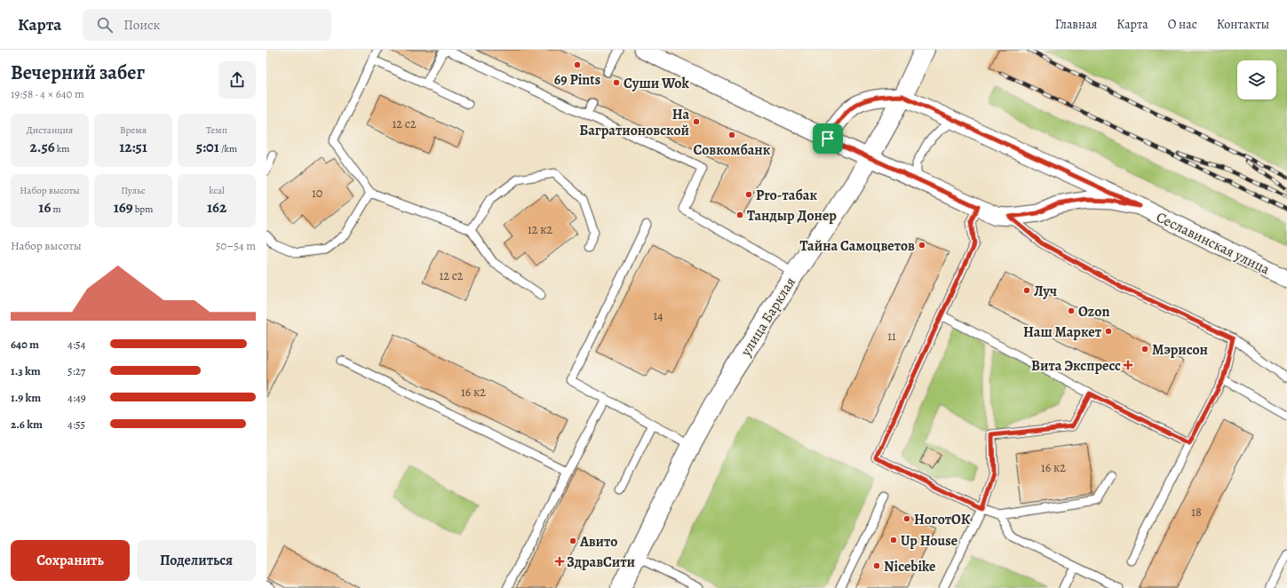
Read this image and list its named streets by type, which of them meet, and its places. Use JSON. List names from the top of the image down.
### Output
{
  "streets": {
    "main road": ["улица Барклая"],
    "street": ["Сеславинская улица"]
  },
  "crossings": [
    ["Сеславинская улица", "улица Барклая"]
  ],
  "places": {
    "other": [
      "69 Pints",
      "Суши Wok",
      "На Багратионовской",
      "Совкомбанк",
      "Pro-табак",
      "Тандыр Донер",
      "Тайна Самоцветов",
      "Луч",
      "Ozon",
      "Наш Маркет",
      "Мэрисон",
      "НоготОК",
      "Up House",
      "Авито",
      "Nicebike"
    ],
    "health": ["Вита Экспресс", "ЗдравСити"]
  },
  "house_numbers": [
    "12 с2",
    "10",
    "12 к2",
    "12 с2",
    "14",
    "11",
    "16 к2",
    "16 к2",
    "18"
  ],
  "page": {
    "header": "Карта",
    "search": "Поиск",
    "nav": [
      "Главная",
      "Карта",
      "О нас",
      "Контакты"
    ],
    "heading": ["Вечерний забег", "19:58 · 4 × 640 m"],
    "stats": [
      ["Дистанция", "2.56 km"],
      ["Время", "12:51"],
      ["Темп", "5:01 /km"],
      ["Набор высоты", "16 m"],
      ["Пульс", "169 bpm"],
      ["kcal", "162"]
    ],
    "chart": ["Набор высоты", "50–54 m"],
    "list": [
      {
        "name": "640 m",
        "note": "4:54"
      },
      {
        "name": "1.3 km",
        "note": "5:27"
      },
      {
        "name": "1.9 km",
        "note": "4:49"
      },
      {
        "name": "2.6 km",
        "note": "4:55"
      }
    ],
    "buttons": ["Сохранить", "Поделиться"]
  }
}
